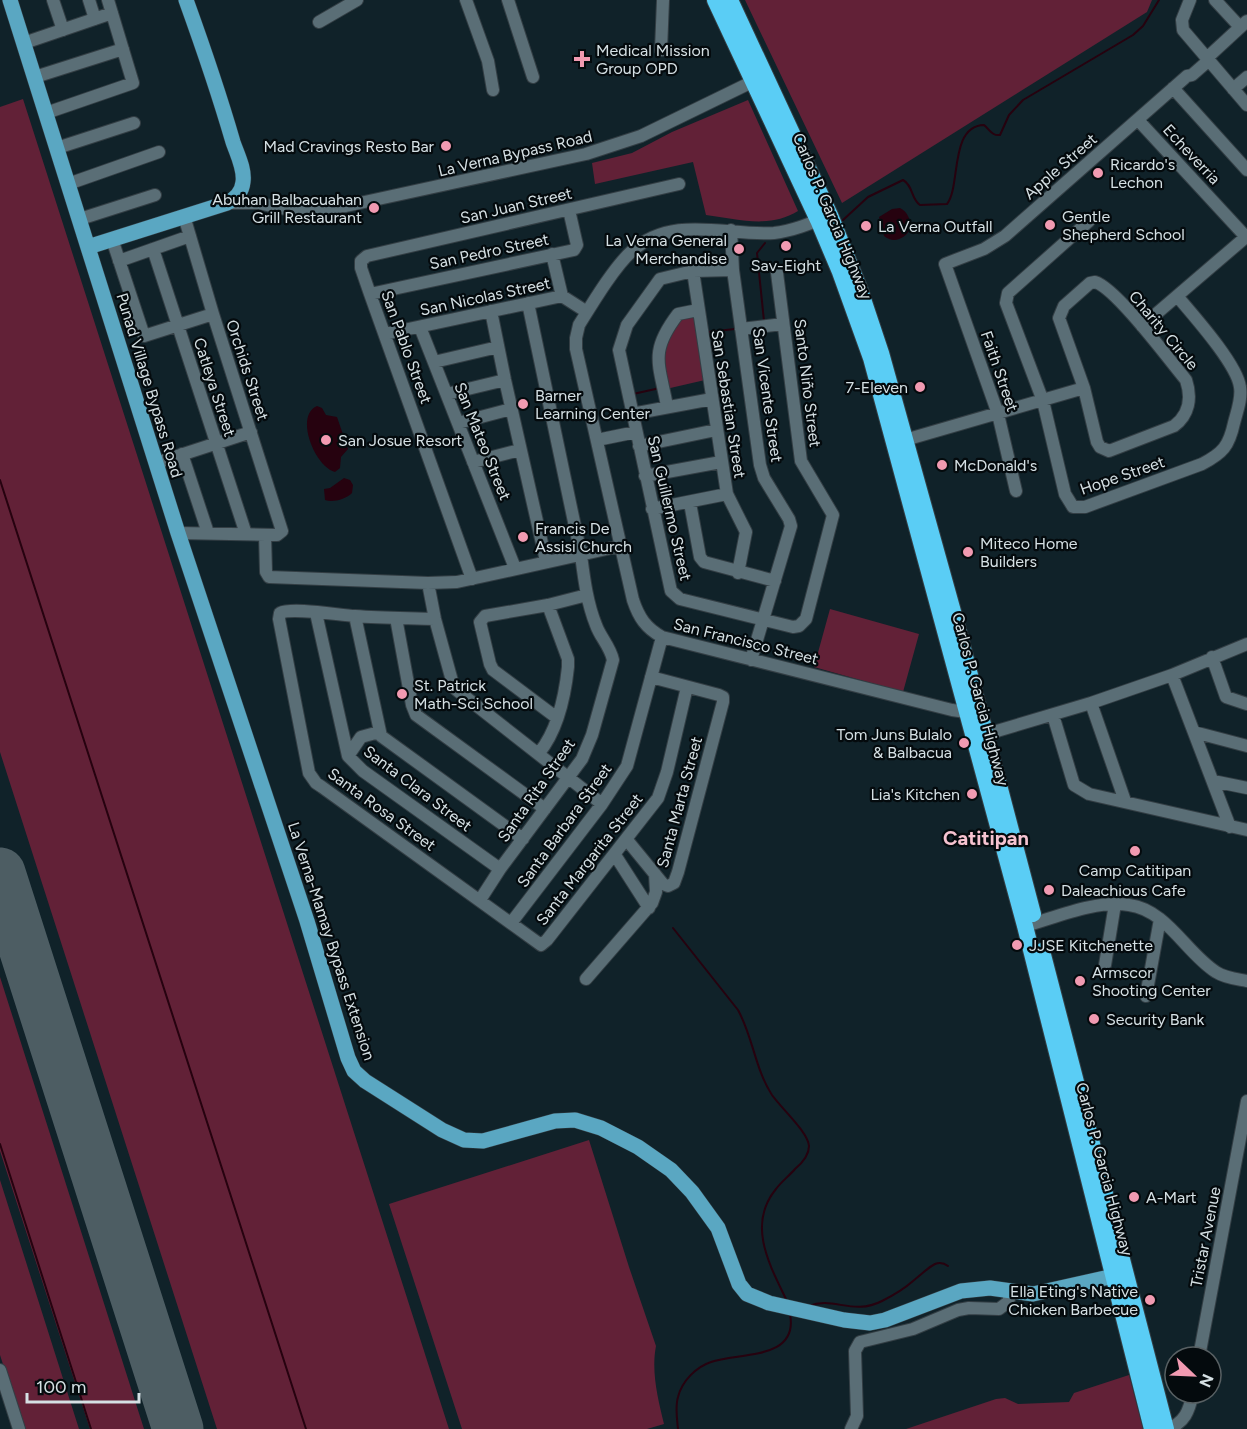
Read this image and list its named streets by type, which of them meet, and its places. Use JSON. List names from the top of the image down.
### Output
{
  "streets": {
    "highway": ["Carlos P. Garcia Highway"],
    "main road": ["Punad Village Bypass Road", "La Verna-Mamay Bypass Extension"],
    "street": [
      "La Verna Bypass Road",
      "Echeverria",
      "Apple Street",
      "San Juan Street",
      "San Pedro Street",
      "San Nicolas Street",
      "Charity Circle",
      "San Pablo Street",
      "Orchids Street",
      "Faith Street",
      "Santo Niño Street",
      "Catleya Street",
      "San Vicente Street",
      "San Sebastian Street",
      "San Mateo Street",
      "Hope Street",
      "San Guillermo Street",
      "San Francisco Street",
      "Santa Clara Street",
      "Santa Rita Street",
      "Santa Marta Street",
      "Santa Rosa Street",
      "Santa Barbara Street",
      "Santa Margarita Street",
      "Tristar Avenue"
    ]
  },
  "crossings": [
    ["La Verna Bypass Road", "Carlos P. Garcia Highway"],
    ["Echeverria", "Apple Street"],
    ["Apple Street", "Faith Street"],
    ["San Juan Street", "San Pedro Street"],
    ["San Juan Street", "San Pablo Street"],
    ["Carlos P. Garcia Highway", "San Francisco Street"],
    ["Carlos P. Garcia Highway", "La Verna-Mamay Bypass Extension"],
    ["San Pedro Street", "San Pablo Street"],
    ["San Nicolas Street", "San Pablo Street"],
    ["San Nicolas Street", "San Mateo Street"],
    ["San Nicolas Street", "San Francisco Street"],
    ["San Nicolas Street", "Santa Rita Street"],
    ["Santo Niño Street", "San Vicente Street"],
    ["Santo Niño Street", "San Guillermo Street"],
    ["Punad Village Bypass Road", "La Verna-Mamay Bypass Extension"],
    ["San Vicente Street", "San Guillermo Street"],
    ["San Vicente Street", "San Francisco Street"],
    ["San Sebastian Street", "San Guillermo Street"],
    ["San Francisco Street", "Santa Barbara Street"],
    ["Santa Clara Street", "Santa Rita Street"],
    ["Santa Clara Street", "Santa Rosa Street"],
    ["Santa Rita Street", "Santa Rosa Street"],
    ["Santa Marta Street", "Santa Margarita Street"],
    ["Santa Rosa Street", "Santa Barbara Street"],
    ["Santa Rosa Street", "Santa Margarita Street"]
  ],
  "districts": ["Catitipan"],
  "places": {
    "health": ["Medical Mission Group OPD"],
    "other": [
      "Mad Cravings Resto Bar",
      "Ricardo's Lechon",
      "Abuhan Balbacuahan Grill Restaurant",
      "Gentle Shepherd School",
      "La Verna Outfall",
      "Sav-Eight",
      "La Verna General Merchandise",
      "7-Eleven",
      "Barner Learning Center",
      "San Josue Resort",
      "McDonald's",
      "Francis De Assisi Church",
      "Miteco Home Builders",
      "St. Patrick Math-Sci School",
      "Tom Juns Bulalo & Balbacua",
      "Lia's Kitchen",
      "Camp Catitipan",
      "Daleachious Cafe",
      "JJSE Kitchenette",
      "Armscor Shooting Center",
      "Security Bank",
      "A-Mart",
      "Ella Eting's Native Chicken Barbecue"
    ]
  },
  "scale_bar": "100 m",
  "north": "bottom right"
}
